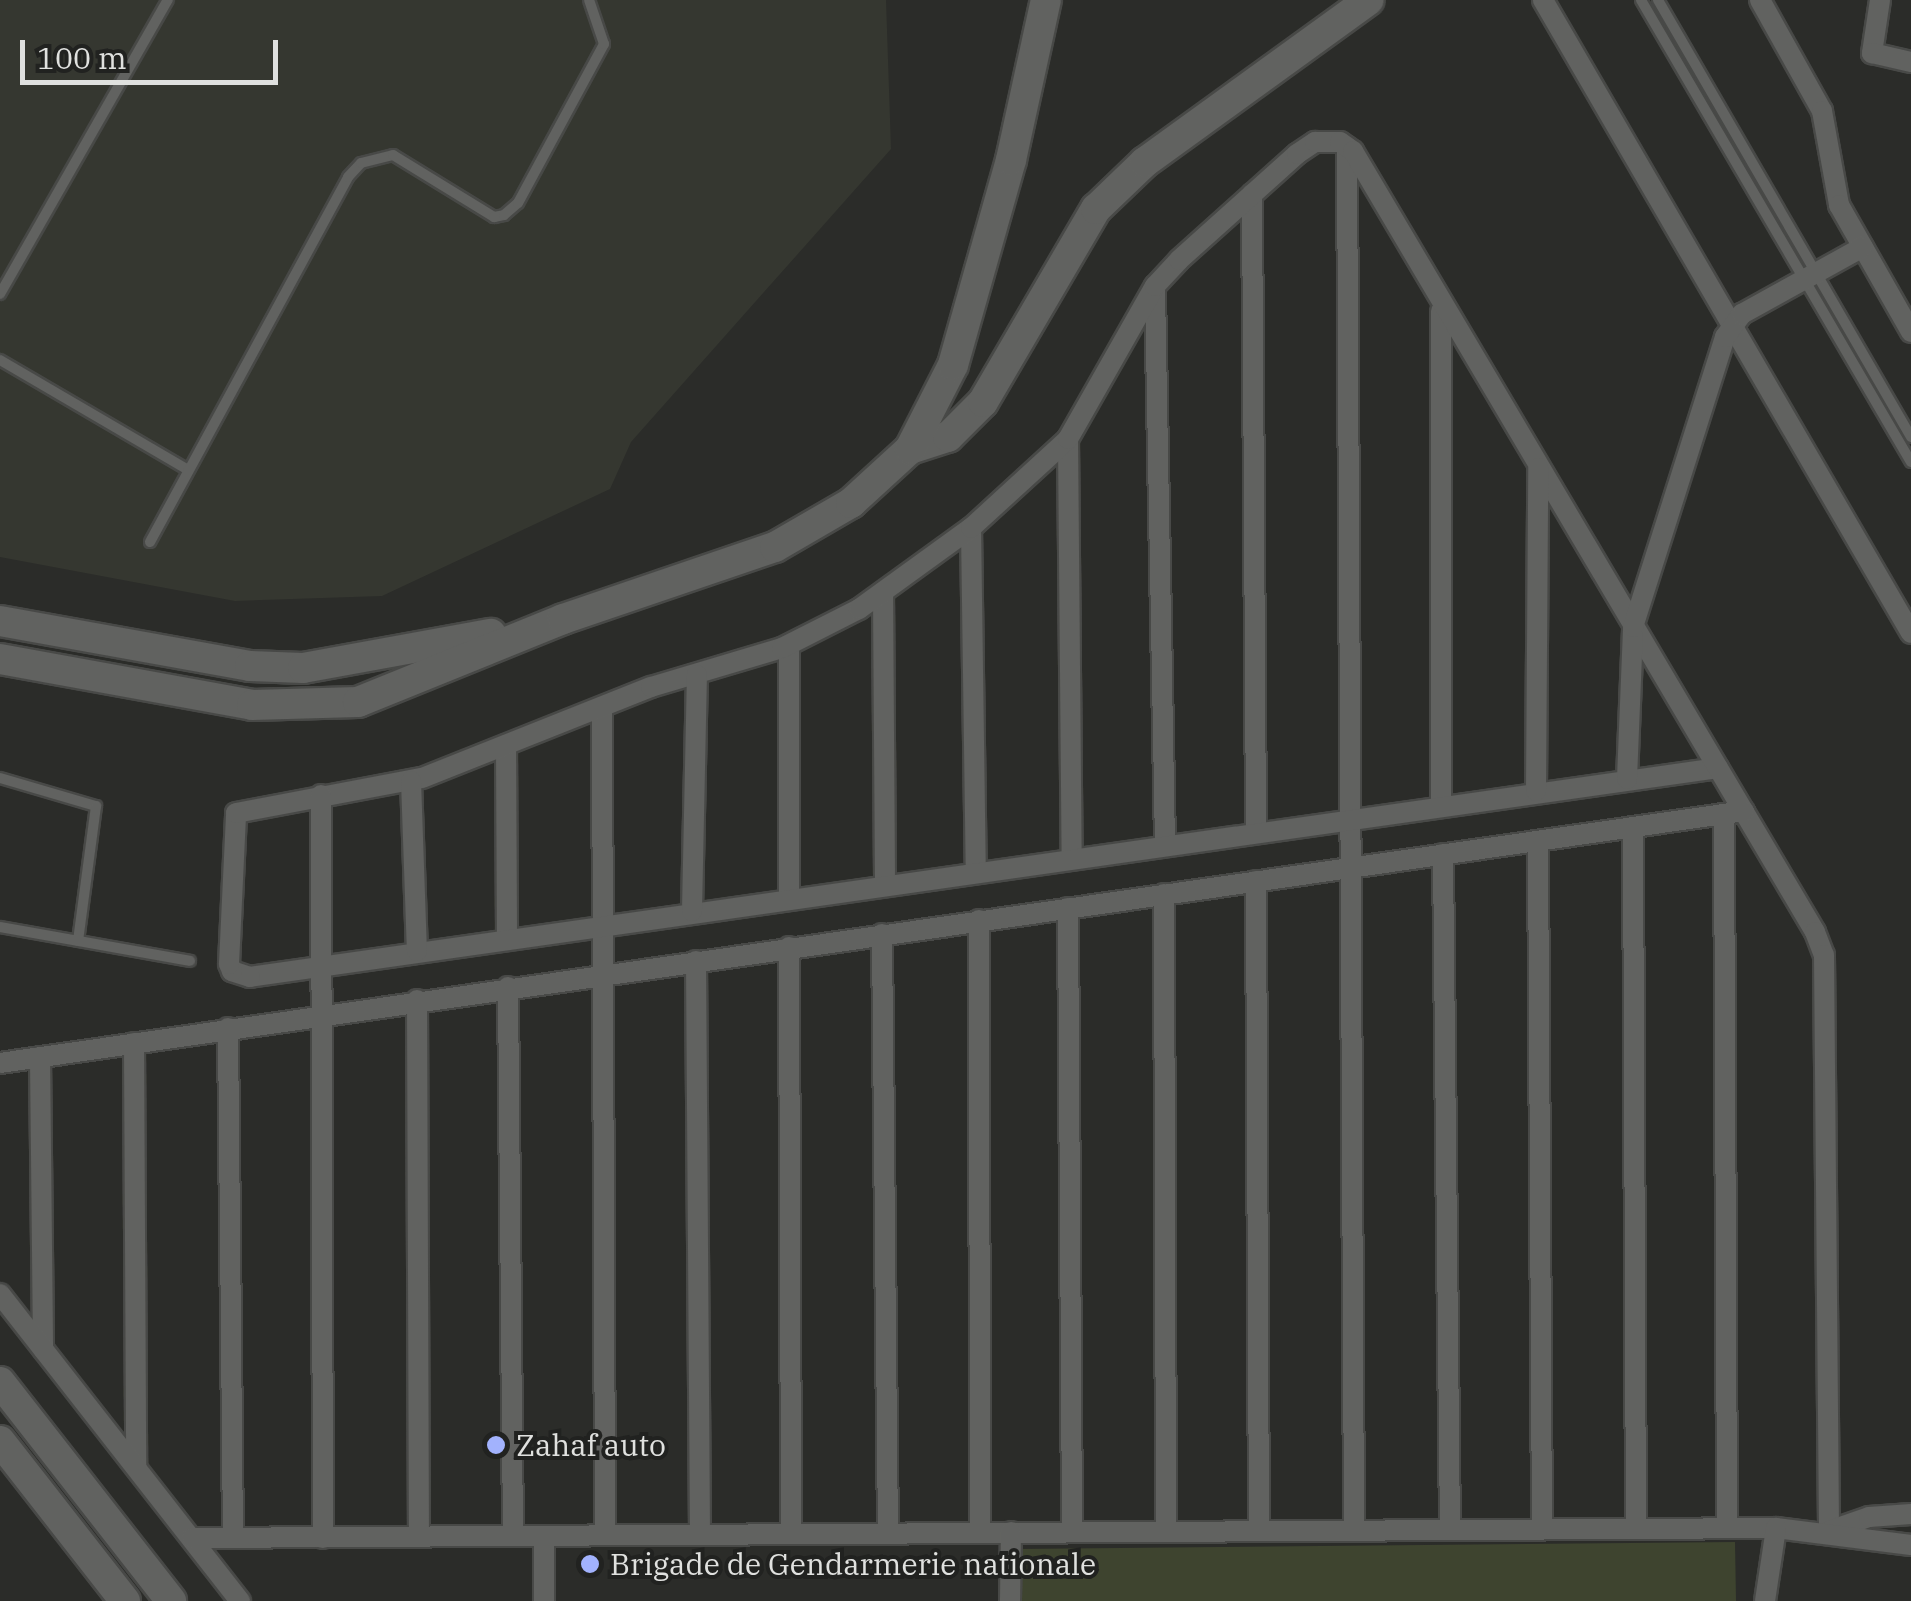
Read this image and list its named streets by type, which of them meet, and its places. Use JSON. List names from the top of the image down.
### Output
{
  "places": ["Zahaf auto", "Brigade de Gendarmerie nationale"],
  "scale_bar": "100 m"
}
